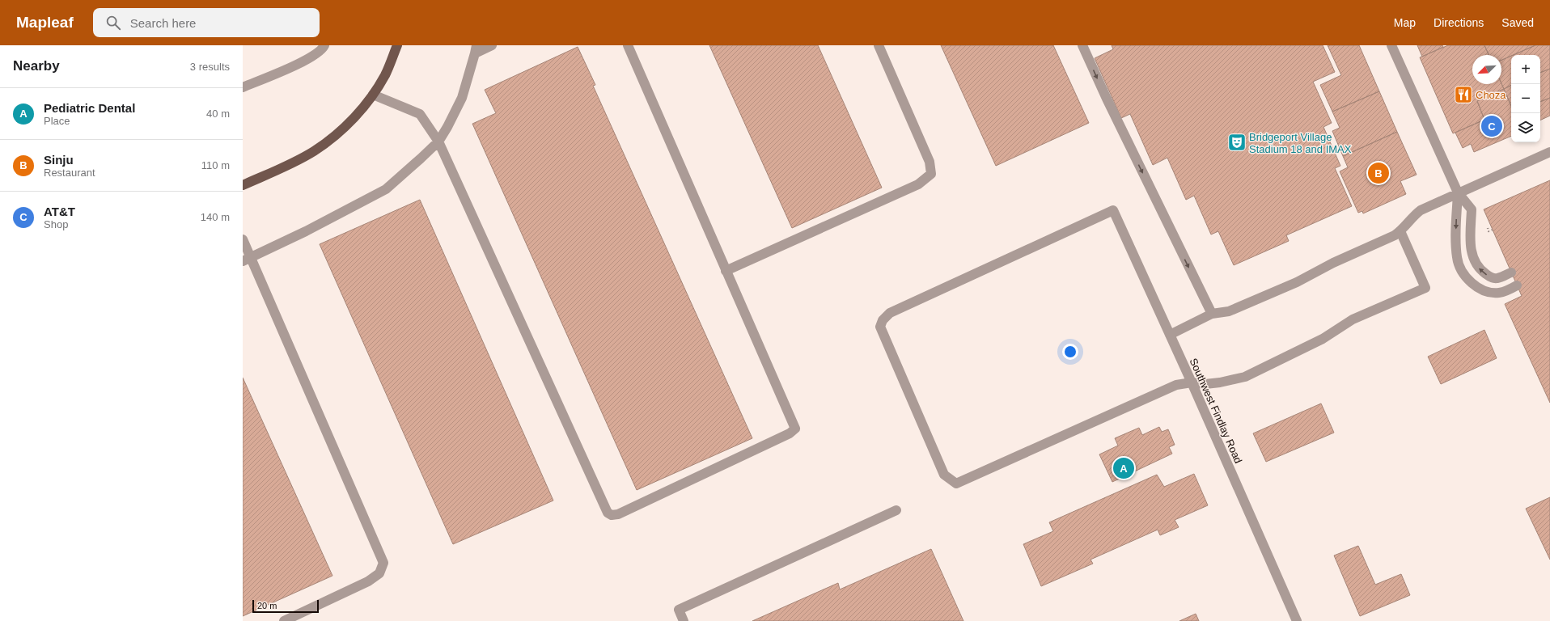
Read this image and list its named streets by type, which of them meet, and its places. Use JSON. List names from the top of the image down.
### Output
{
  "streets": {
    "street": ["Southwest Findlay Road"]
  },
  "places": {
    "restaurant": ["Choza"],
    "theatre": ["Bridgeport Village Stadium 18 and IMAX"]
  },
  "scale_bar": "20 m",
  "north": "bottom left",
  "page": {
    "header": "Mapleaf",
    "search": "Search here",
    "nav": ["Map", "Directions", "Saved"],
    "heading": ["Nearby", "3 results"],
    "map_buttons": ["+", "−"],
    "list": [
      {
        "mark": "A",
        "name": "Pediatric Dental",
        "note": "Place",
        "value": "40 m"
      },
      {
        "mark": "B",
        "name": "Sinju",
        "note": "Restaurant",
        "value": "110 m"
      },
      {
        "mark": "C",
        "name": "AT&T",
        "note": "Shop",
        "value": "140 m"
      }
    ],
    "pins": ["C", "B", "A"],
    "scale": "20 m"
  }
}
